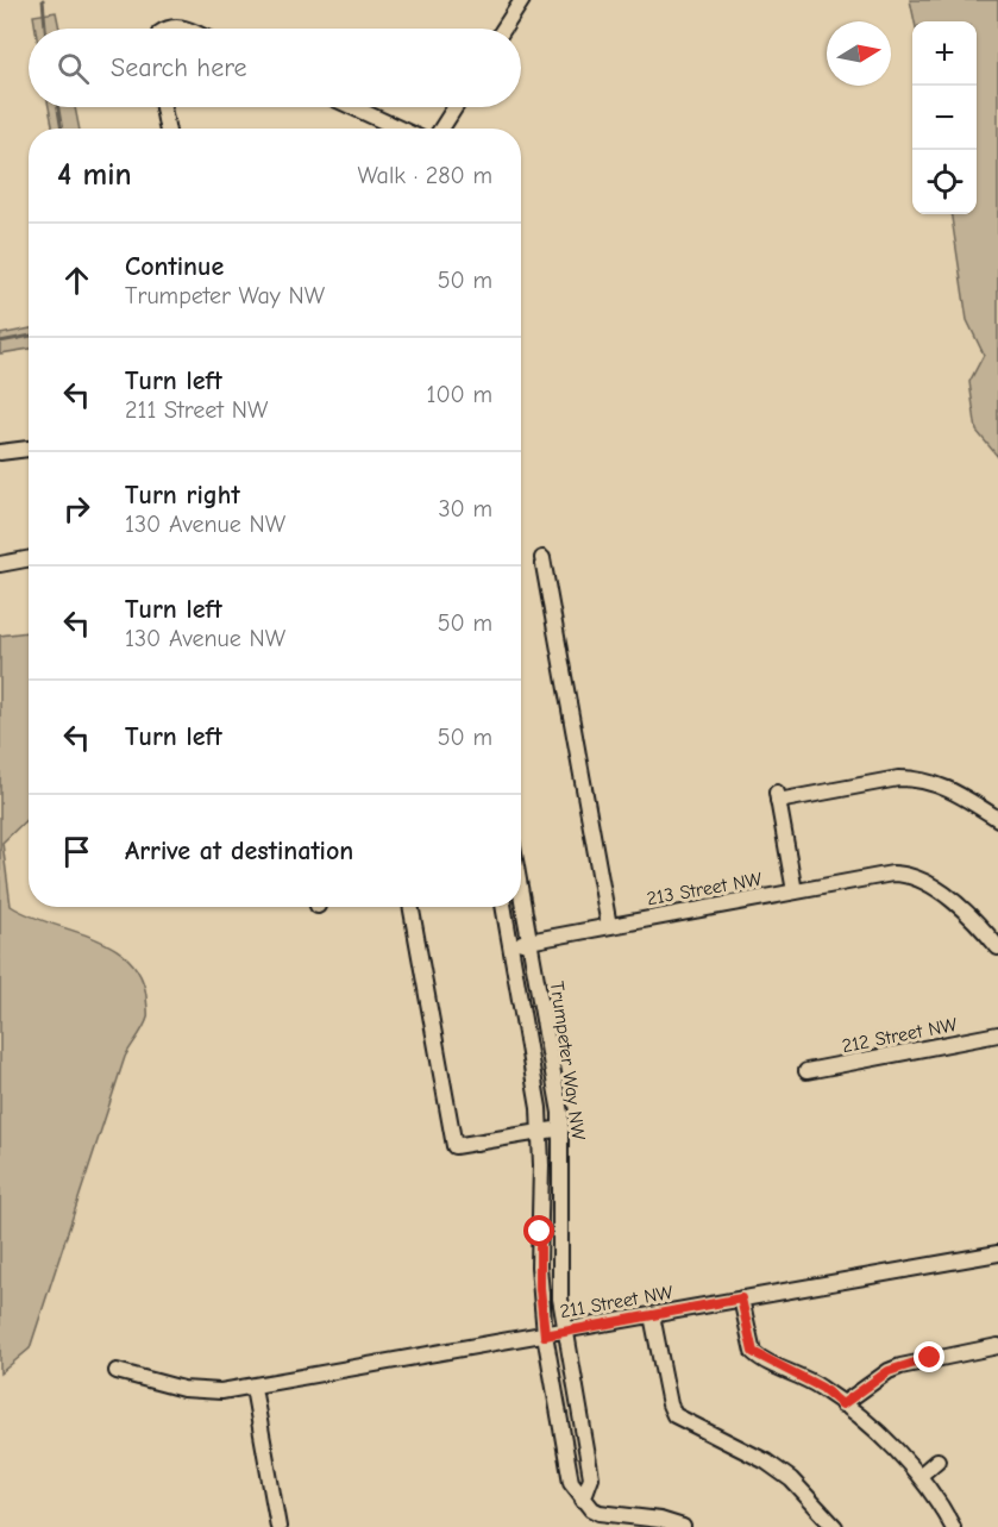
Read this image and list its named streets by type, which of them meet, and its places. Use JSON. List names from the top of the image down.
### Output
{
  "streets": {
    "street": [
      "213 Street NW",
      "212 Street NW",
      "Trumpeter Way NW",
      "211 Street NW"
    ]
  },
  "crossings": [
    ["213 Street NW", "Trumpeter Way NW"],
    ["Trumpeter Way NW", "211 Street NW"]
  ],
  "north": "right",
  "page": {
    "map_buttons": ["+", "−"],
    "search": "Search here",
    "heading": ["4 min", "Walk · 280 m"],
    "list": [
      ["Continue", "Trumpeter Way NW", "50 m"],
      ["Turn left", "211 Street NW", "100 m"],
      ["Turn right", "130 Avenue NW", "30 m"],
      ["Turn left", "130 Avenue NW", "50 m"],
      ["Turn left", "50 m"],
      "Arrive at destination"
    ]
  }
}
